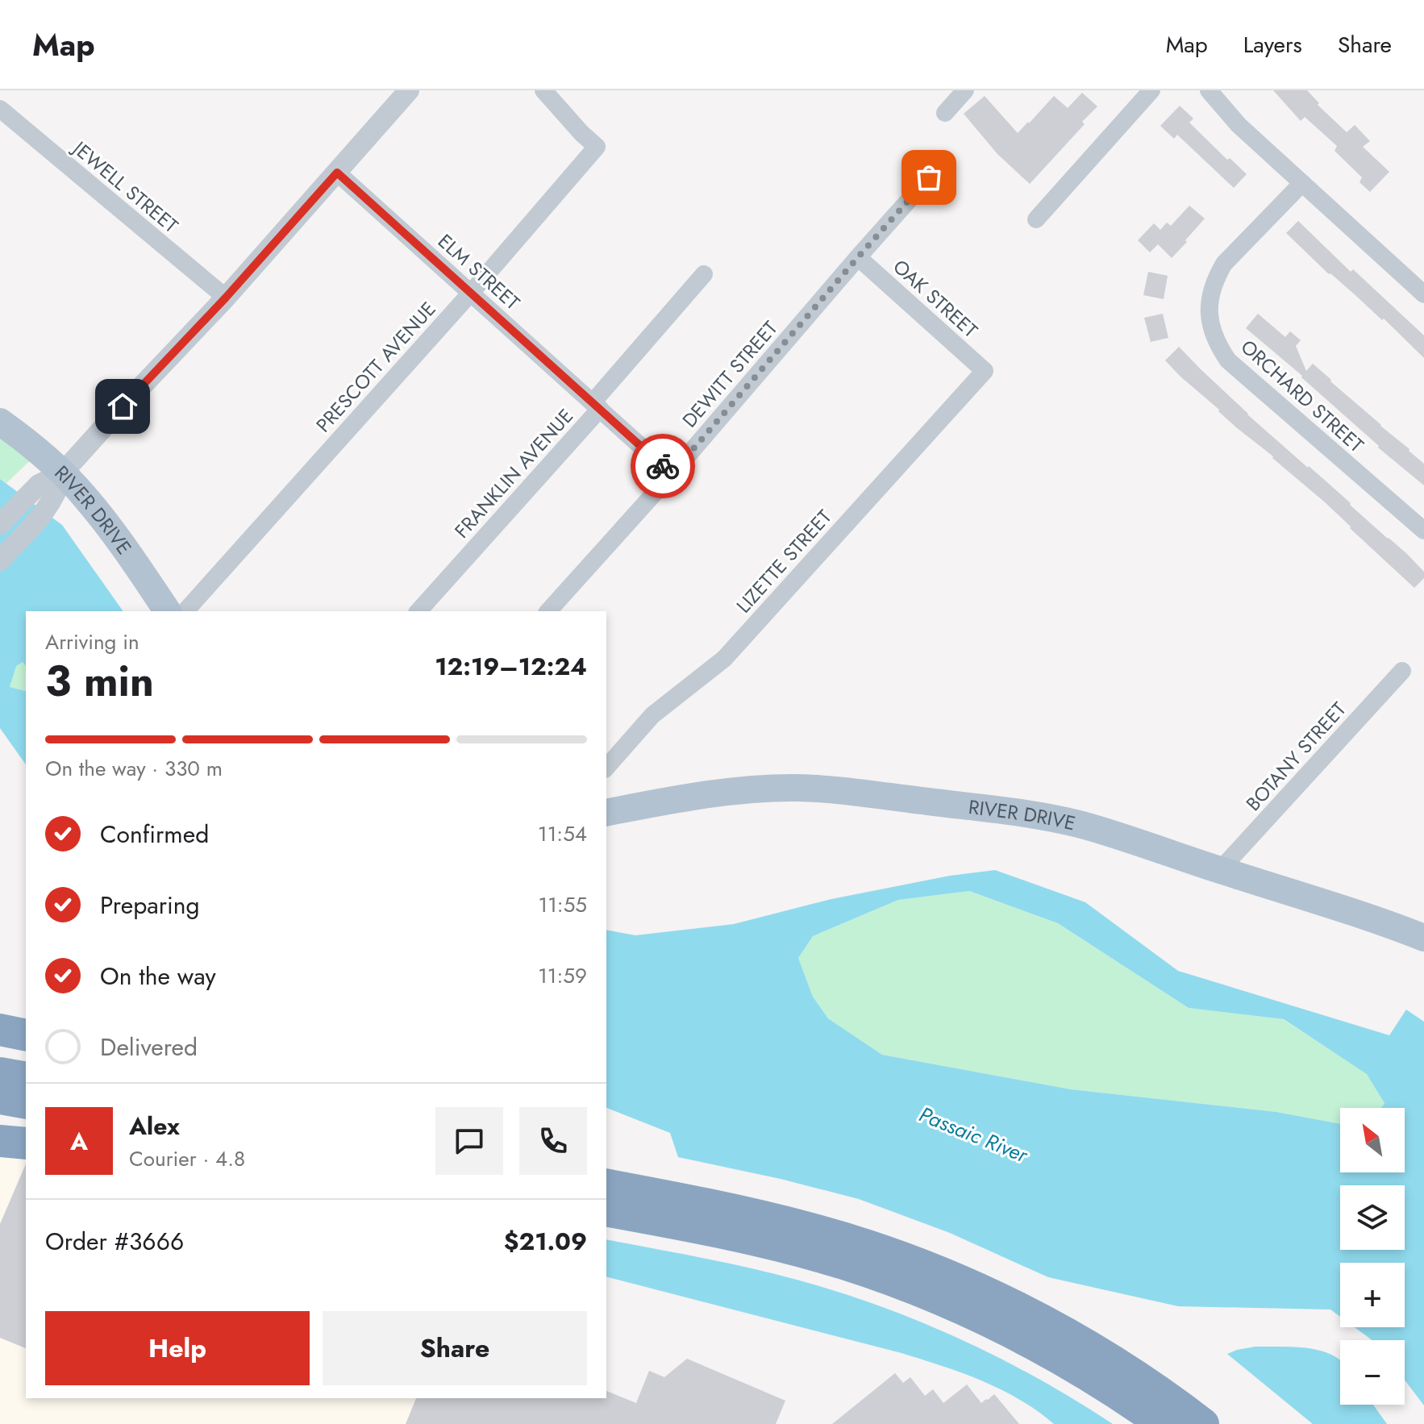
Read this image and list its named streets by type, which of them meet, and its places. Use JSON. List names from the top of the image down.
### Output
{
  "streets": {
    "main road": ["RIVER DRIVE"],
    "street": [
      "JEWELL STREET",
      "ELM STREET",
      "OAK STREET",
      "PRESCOTT AVENUE",
      "DEWITT STREET",
      "ORCHARD STREET",
      "FRANKLIN AVENUE",
      "LIZETTE STREET",
      "BOTANY STREET"
    ]
  },
  "crossings": [
    ["ELM STREET", "PRESCOTT AVENUE"],
    ["ELM STREET", "DEWITT STREET"],
    ["ELM STREET", "FRANKLIN AVENUE"],
    ["OAK STREET", "DEWITT STREET"],
    ["OAK STREET", "LIZETTE STREET"],
    ["RIVER DRIVE", "BOTANY STREET"]
  ],
  "water": ["Passaic River"],
  "north": "top left",
  "page": {
    "header": "Map",
    "nav": ["Map", "Layers", "Share"],
    "heading": ["3 min", "Arriving in", "12:19–12:24"],
    "panel": [
      "Alex",
      "Courier · 4.8",
      "Order #3666",
      "$21.09"
    ],
    "bar": "On the way · 330 m",
    "list": [
      ["Confirmed", "11:54"],
      ["Preparing", "11:55"],
      ["On the way", "11:59"],
      "Delivered"
    ],
    "round": "A",
    "map_buttons": ["+", "−"],
    "buttons": ["Help", "Share"]
  }
}
